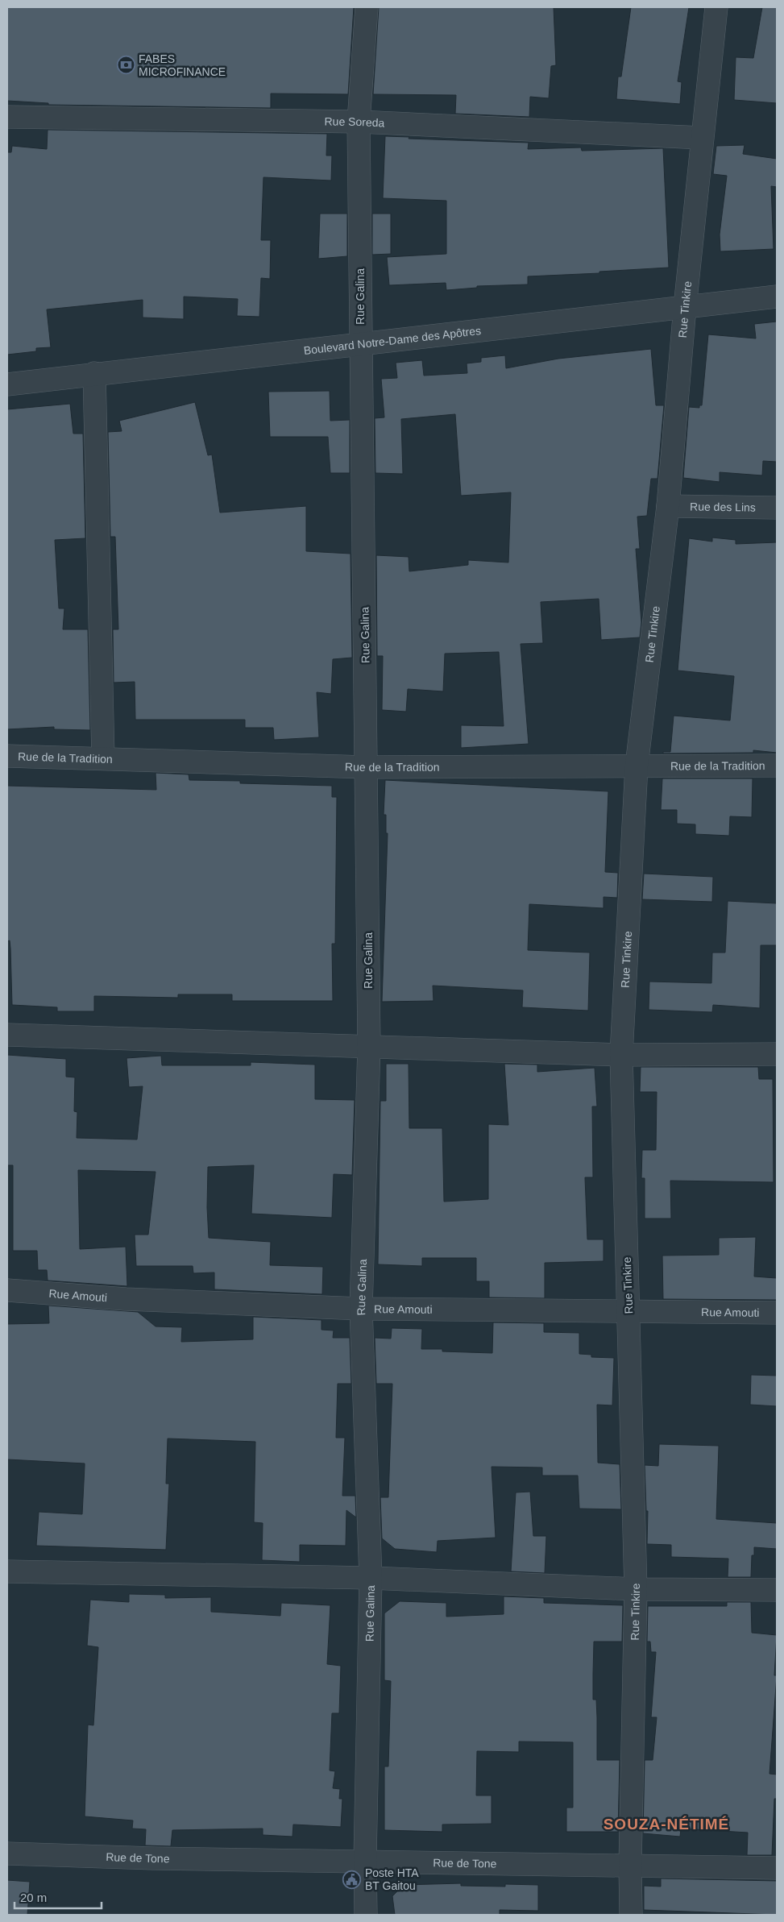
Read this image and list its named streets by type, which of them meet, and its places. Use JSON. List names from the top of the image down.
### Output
{
  "streets": {
    "street": [
      "Rue Soreda",
      "Rue Galina",
      "Rue Tinkire",
      "Boulevard Notre-Dame des Apôtres",
      "Rue des Lins",
      "Rue de la Tradition",
      "Rue Amouti",
      "Rue de Tone"
    ]
  },
  "crossings": [
    ["Rue Soreda", "Rue Galina"],
    ["Rue Soreda", "Rue Tinkire"],
    ["Rue Galina", "Boulevard Notre-Dame des Apôtres"],
    ["Rue Galina", "Rue de la Tradition"],
    ["Rue Galina", "Rue Amouti"],
    ["Rue Galina", "Rue de Tone"],
    ["Rue Tinkire", "Boulevard Notre-Dame des Apôtres"],
    ["Rue Tinkire", "Rue des Lins"],
    ["Rue Tinkire", "Rue de la Tradition"],
    ["Rue Tinkire", "Rue Amouti"],
    ["Rue Tinkire", "Rue de Tone"]
  ],
  "districts": ["SOUZA-NÉTIMÉ"],
  "places": {
    "bank": ["FABES MICROFINANCE"],
    "public building": ["Poste HTA BT Gaitou"]
  },
  "scale_bar": "20 m"
}
